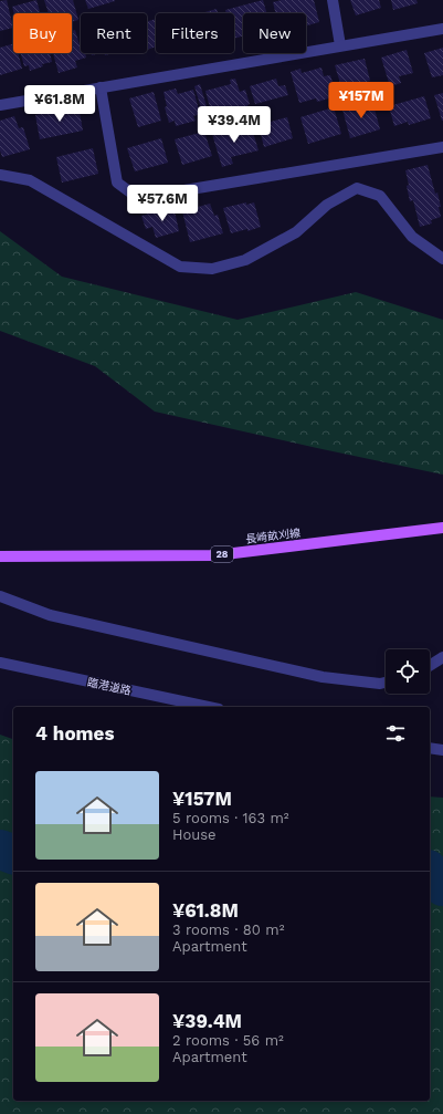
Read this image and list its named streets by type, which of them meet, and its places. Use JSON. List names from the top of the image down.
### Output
{
  "streets": {
    "main road": ["長崎畝刈線", "28"],
    "street": ["臨港道路"]
  },
  "page": {
    "chip": [
      "Buy",
      "Rent",
      "Filters",
      "New"
    ],
    "price": [
      "¥157M",
      "¥61.8M",
      "¥39.4M",
      "¥57.6M"
    ],
    "heading": "4 homes",
    "list": [
      {
        "name": "¥157M",
        "note": "5 rooms · 163 m² · House"
      },
      {
        "name": "¥61.8M",
        "note": "3 rooms · 80 m² · Apartment"
      },
      {
        "name": "¥39.4M",
        "note": "2 rooms · 56 m² · Apartment"
      }
    ]
  }
}
